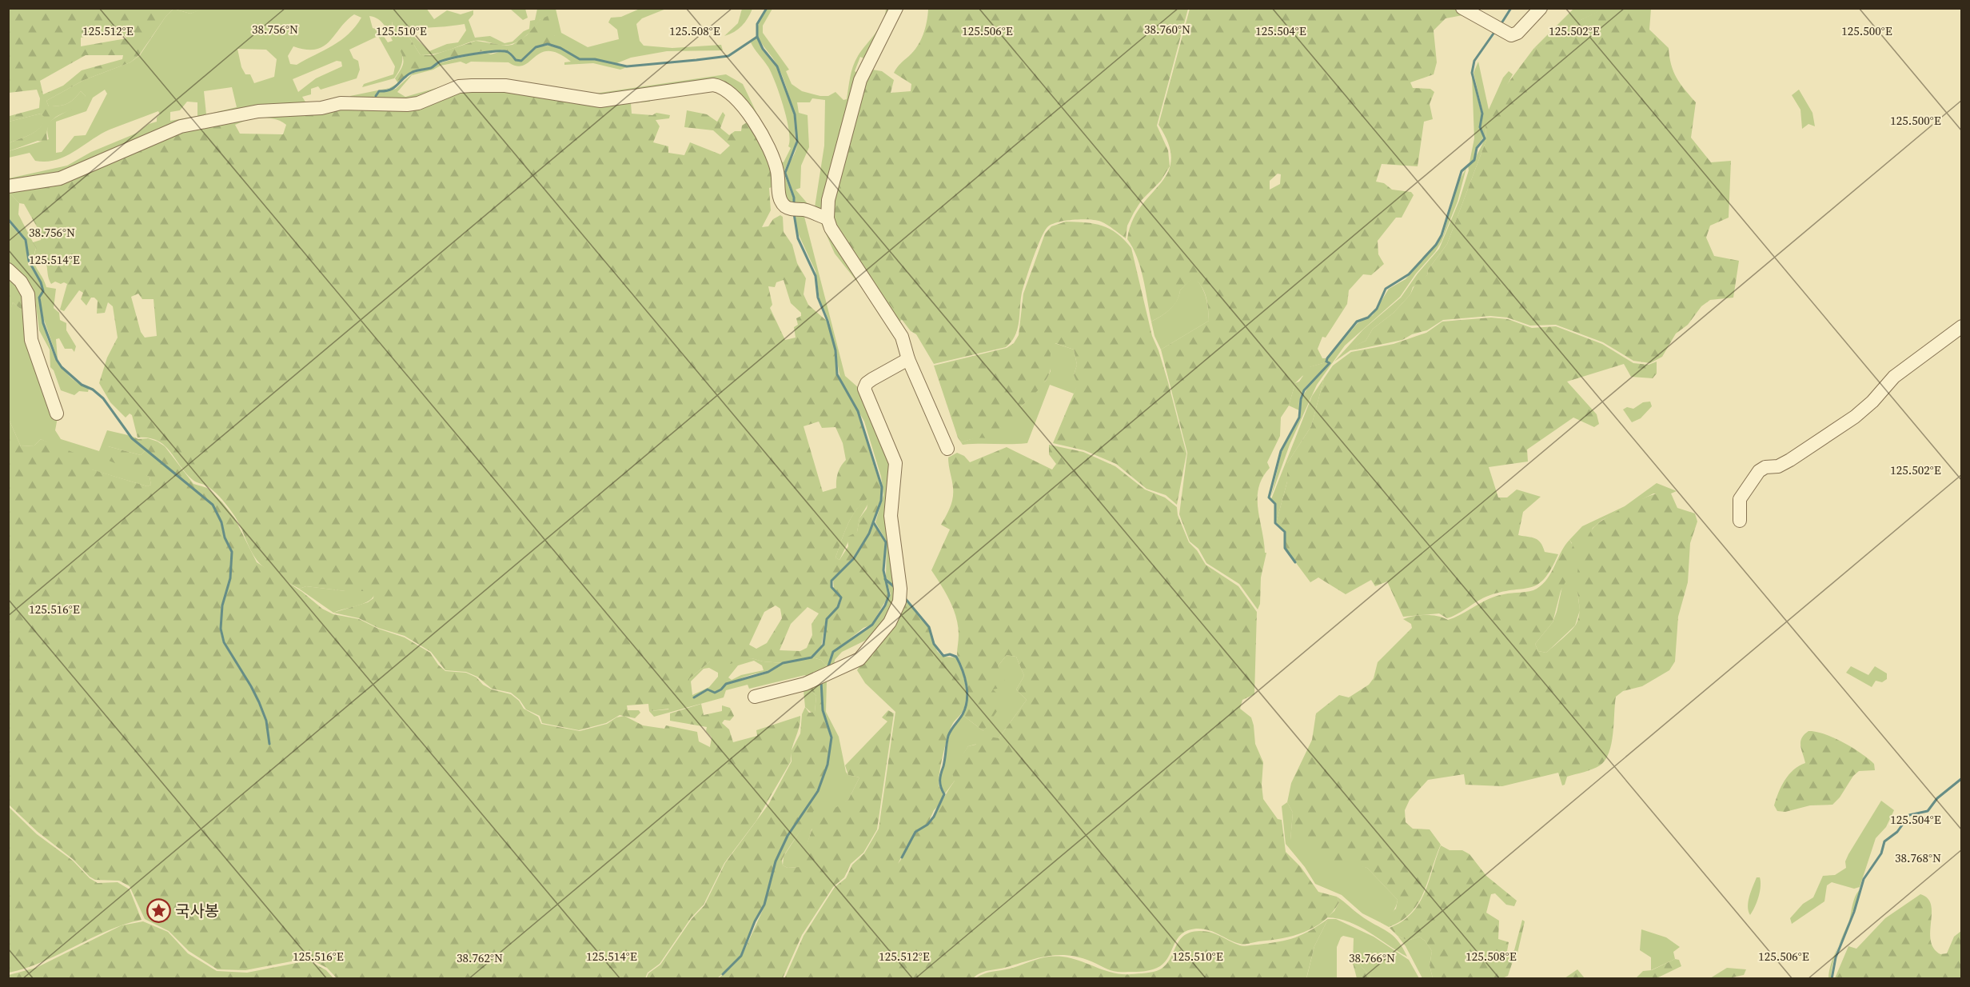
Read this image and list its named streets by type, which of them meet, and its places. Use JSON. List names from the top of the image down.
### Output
{
  "places": {
    "place": ["국사봉"]
  },
  "coordinates": [
    "38.756°N",
    "38.760°N",
    "125.512°E",
    "125.510°E",
    "125.508°E",
    "125.506°E",
    "125.504°E",
    "125.502°E",
    "125.500°E",
    "125.514°E",
    "125.516°E",
    "38.768°N",
    "38.762°N",
    "38.766°N"
  ]
}
